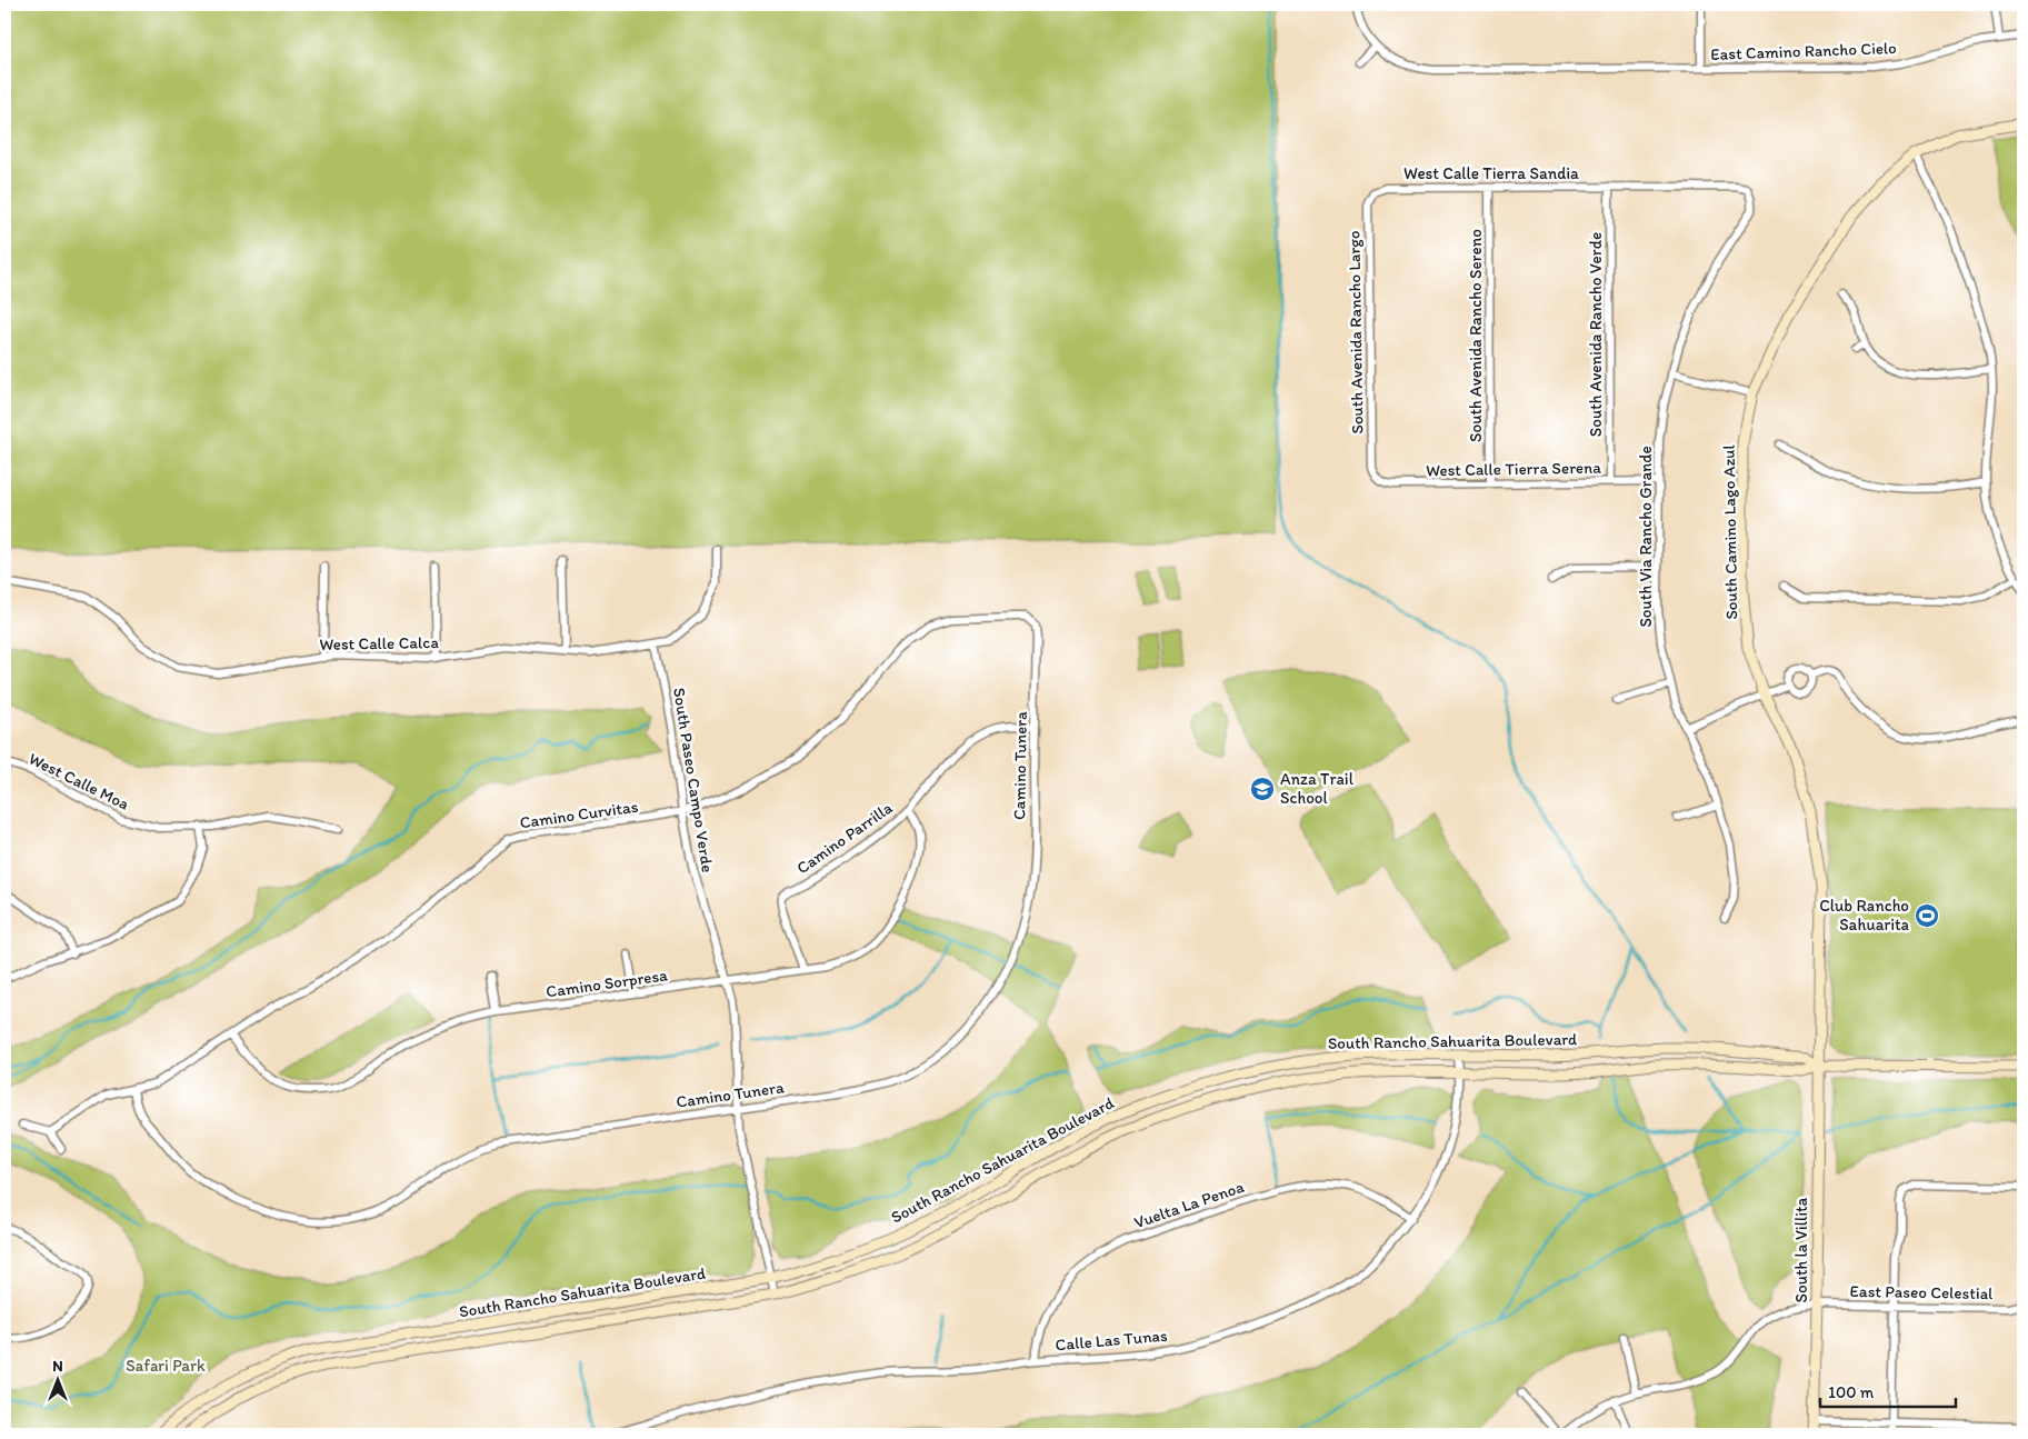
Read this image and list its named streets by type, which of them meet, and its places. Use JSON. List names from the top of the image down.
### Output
{
  "streets": {
    "street": [
      "East Camino Rancho Cielo",
      "West Calle Tierra Sandia",
      "South Avenida Rancho Largo",
      "South Avenida Rancho Verde",
      "South Avenida Rancho Sereno",
      "West Calle Tierra Serena",
      "South Camino Lago Azul",
      "South Via Rancho Grande",
      "West Calle Calca",
      "Camino Tunera",
      "South Paseo Campo Verde",
      "West Calle Moa",
      "Camino Curvitas",
      "Camino Parrilla",
      "Camino Sorpresa",
      "South Rancho Sahuarita Boulevard",
      "Vuelta La Penoa",
      "South la Villita",
      "East Paseo Celestial",
      "Calle Las Tunas"
    ]
  },
  "crossings": [
    ["West Calle Tierra Sandia", "South Avenida Rancho Largo"],
    ["West Calle Tierra Sandia", "South Avenida Rancho Verde"],
    ["West Calle Tierra Sandia", "South Avenida Rancho Sereno"],
    ["West Calle Tierra Sandia", "South Via Rancho Grande"],
    ["South Avenida Rancho Largo", "West Calle Tierra Serena"],
    ["South Avenida Rancho Verde", "West Calle Tierra Serena"],
    ["South Avenida Rancho Sereno", "West Calle Tierra Serena"],
    ["West Calle Tierra Serena", "South Via Rancho Grande"],
    ["South Camino Lago Azul", "South Rancho Sahuarita Boulevard"],
    ["South Camino Lago Azul", "South la Villita"],
    ["West Calle Calca", "South Paseo Campo Verde"],
    ["Camino Tunera", "South Paseo Campo Verde"],
    ["Camino Tunera", "Camino Curvitas"],
    ["Camino Tunera", "Camino Parrilla"],
    ["South Paseo Campo Verde", "Camino Curvitas"],
    ["South Paseo Campo Verde", "Camino Sorpresa"],
    ["South Paseo Campo Verde", "South Rancho Sahuarita Boulevard"],
    ["Camino Curvitas", "Camino Sorpresa"],
    ["Camino Parrilla", "Camino Sorpresa"],
    ["South Rancho Sahuarita Boulevard", "South la Villita"],
    ["South Rancho Sahuarita Boulevard", "Calle Las Tunas"],
    ["Vuelta La Penoa", "Calle Las Tunas"],
    ["South la Villita", "East Paseo Celestial"]
  ],
  "parks": ["Safari Park"],
  "places": {
    "school or university": ["Anza Trail School"],
    "sports": ["Club Rancho Sahuarita"]
  },
  "scale_bar": "100 m",
  "north": "top"
}
